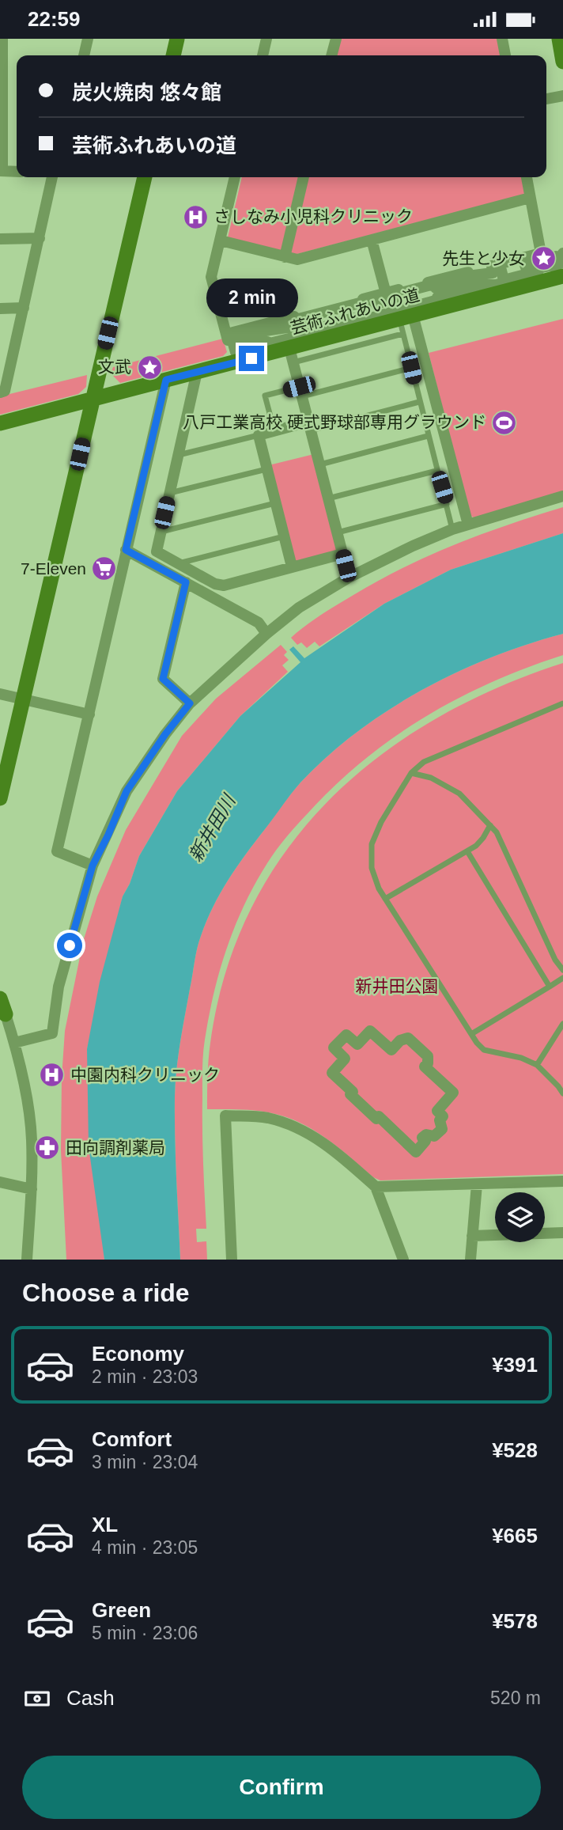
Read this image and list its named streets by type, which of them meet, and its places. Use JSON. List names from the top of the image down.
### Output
{
  "streets": {
    "street": ["芸術ふれあいの道"]
  },
  "water": ["新井田川"],
  "parks": ["新井田公園"],
  "places": {
    "hospital": ["さしなみ小児科クリニック", "中園内科クリニック"],
    "place": ["先生と少女", "文武"],
    "sports": ["八戸工業高校 硬式野球部専用グラウンド"],
    "supermarket": ["7-Eleven"],
    "pharmacy": ["田向調剤薬局"]
  },
  "page": {
    "status": "22:59",
    "banner": ["炭火焼肉 悠々館", "芸術ふれあいの道"],
    "bubble": "2 min",
    "heading": "Choose a ride",
    "list": [
      {
        "name": "Economy",
        "note": "2 min · 23:03",
        "value": "¥391"
      },
      {
        "name": "Comfort",
        "note": "3 min · 23:04",
        "value": "¥528"
      },
      {
        "name": "XL",
        "note": "4 min · 23:05",
        "value": "¥665"
      },
      {
        "name": "Green",
        "note": "5 min · 23:06",
        "value": "¥578"
      }
    ],
    "pay": ["Cash", "520 m"],
    "buttons": "Confirm"
  }
}
